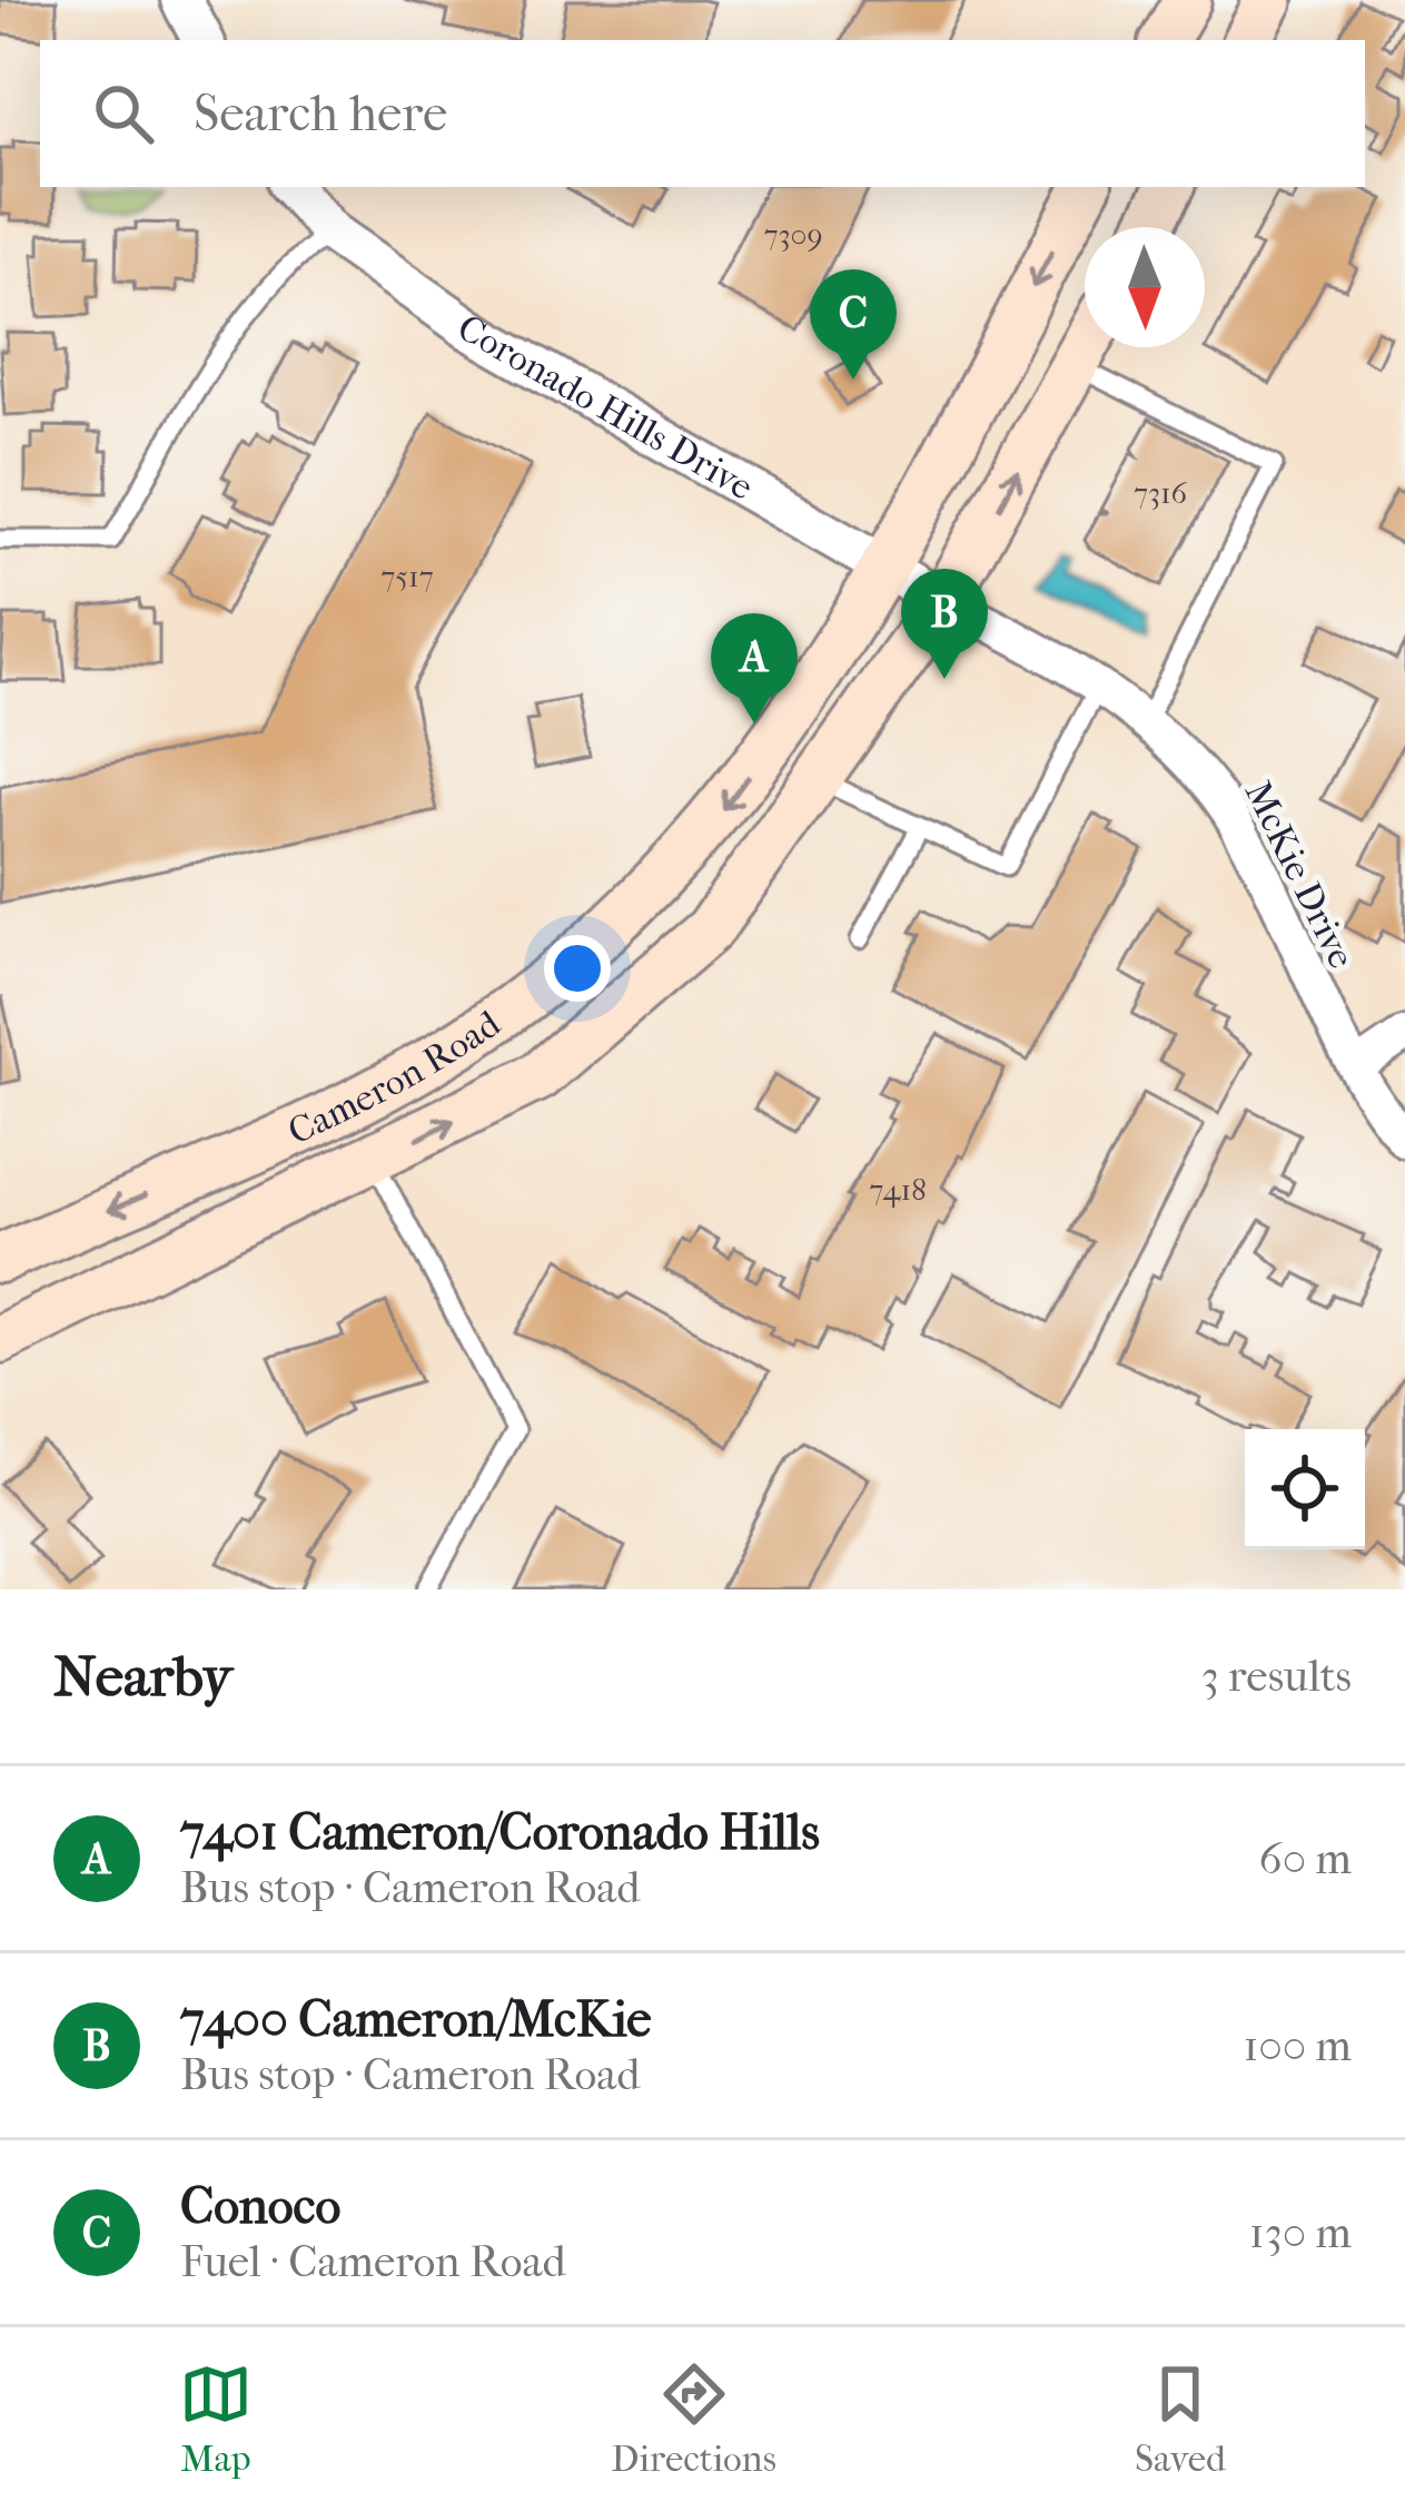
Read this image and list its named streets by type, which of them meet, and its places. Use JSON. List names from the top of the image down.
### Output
{
  "streets": {
    "main road": ["Cameron Road"],
    "street": ["Coronado Hills Drive", "McKie Drive"]
  },
  "crossings": [
    ["Coronado Hills Drive", "McKie Drive"],
    ["Coronado Hills Drive", "Cameron Road"],
    ["McKie Drive", "Cameron Road"]
  ],
  "house_numbers": [
    "7309",
    "7316",
    "7517",
    "7418"
  ],
  "north": "bottom",
  "page": {
    "search": "Search here",
    "pins": ["C", "B", "A"],
    "heading": ["Nearby", "3 results"],
    "list": [
      {
        "mark": "A",
        "name": "7401 Cameron/Coronado Hills",
        "note": "Bus stop · Cameron Road",
        "value": "60 m"
      },
      {
        "mark": "B",
        "name": "7400 Cameron/McKie",
        "note": "Bus stop · Cameron Road",
        "value": "100 m"
      },
      {
        "mark": "C",
        "name": "Conoco",
        "note": "Fuel · Cameron Road",
        "value": "130 m"
      }
    ],
    "nav": ["Map", "Directions", "Saved"]
  }
}
